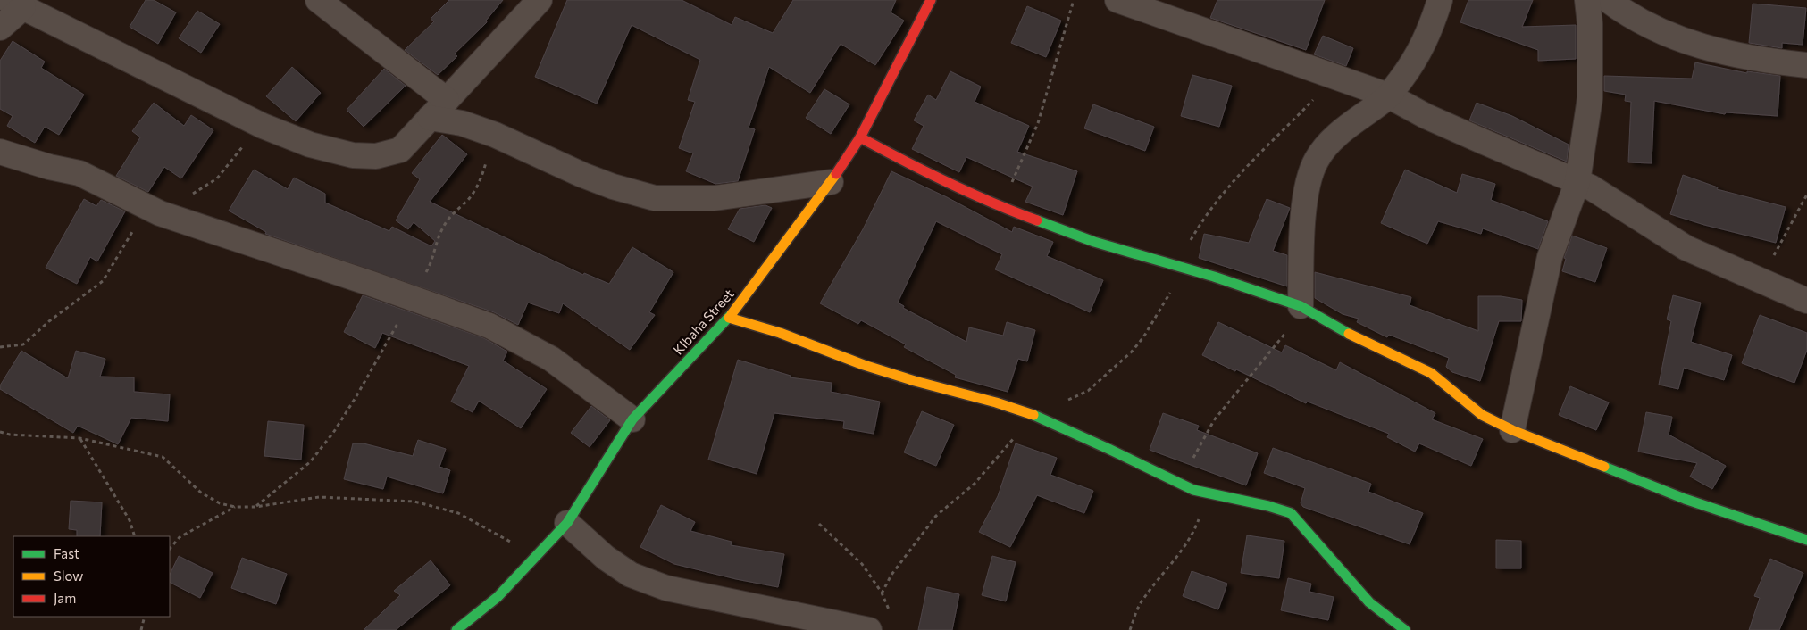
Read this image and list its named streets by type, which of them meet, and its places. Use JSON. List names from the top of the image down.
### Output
{
  "streets": {
    "street": ["KIbaha Street"]
  },
  "legend": ["Fast", "Slow", "Jam"]
}
